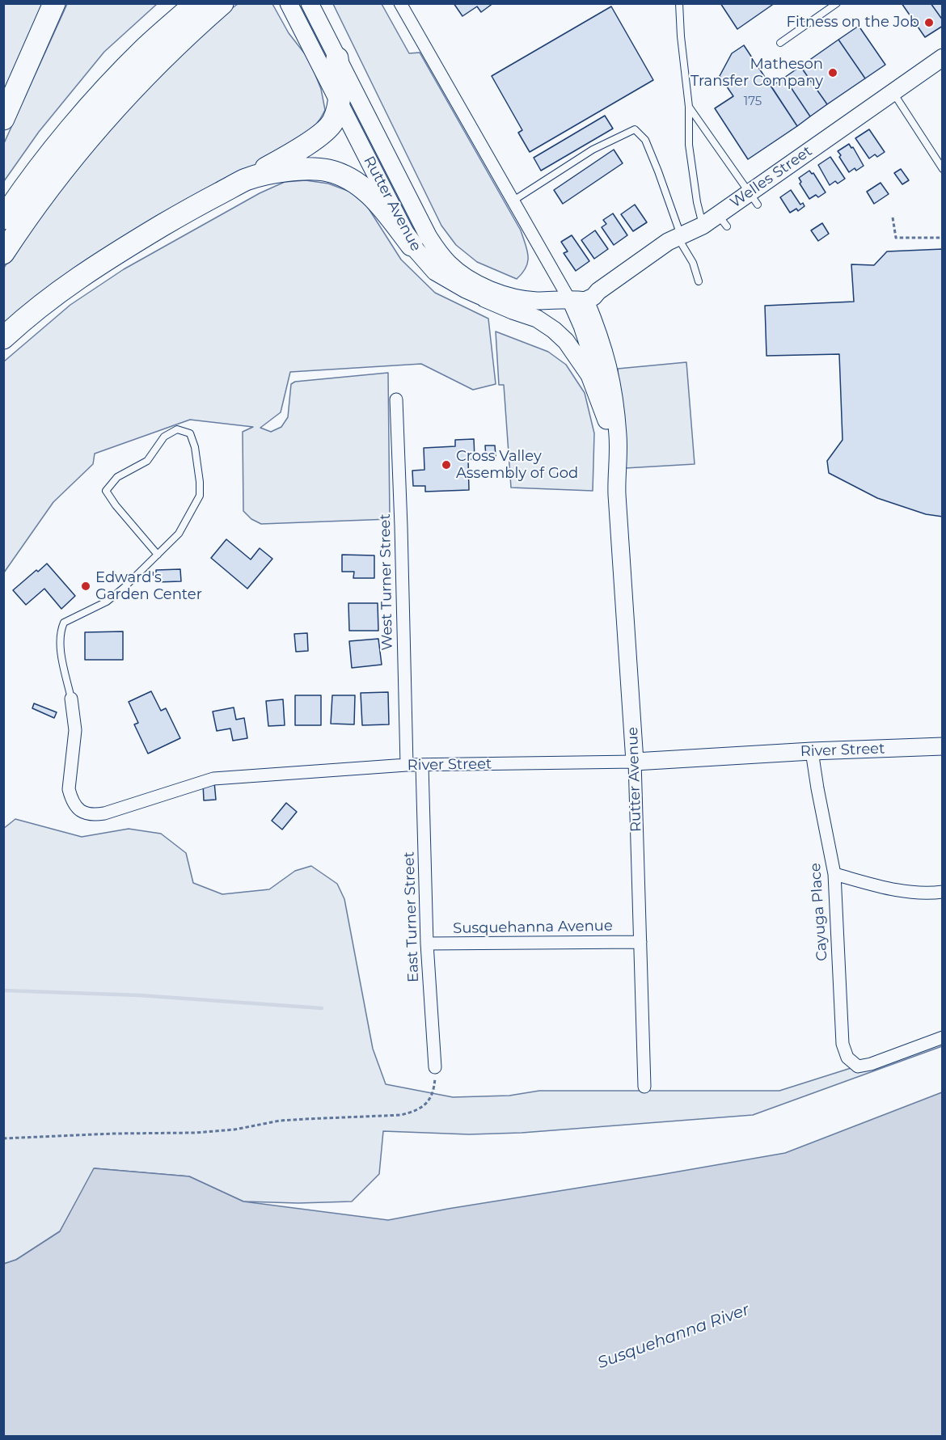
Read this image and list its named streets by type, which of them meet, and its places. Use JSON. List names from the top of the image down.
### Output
{
  "streets": {
    "main road": ["Welles Street", "Rutter Avenue", "River Street"],
    "street": [
      "West Turner Street",
      "Cayuga Place",
      "East Turner Street",
      "Susquehanna Avenue"
    ]
  },
  "crossings": [
    ["Welles Street", "Rutter Avenue"],
    ["Rutter Avenue", "River Street"],
    ["Rutter Avenue", "Susquehanna Avenue"],
    ["West Turner Street", "River Street"],
    ["River Street", "Cayuga Place"],
    ["River Street", "East Turner Street"],
    ["East Turner Street", "Susquehanna Avenue"]
  ],
  "water": ["Susquehanna River"],
  "places": [
    "Fitness on the Job",
    "Matheson Transfer Company",
    "Cross Valley Assembly of God",
    "Edward's Garden Center"
  ],
  "house_numbers": ["175"]
}
